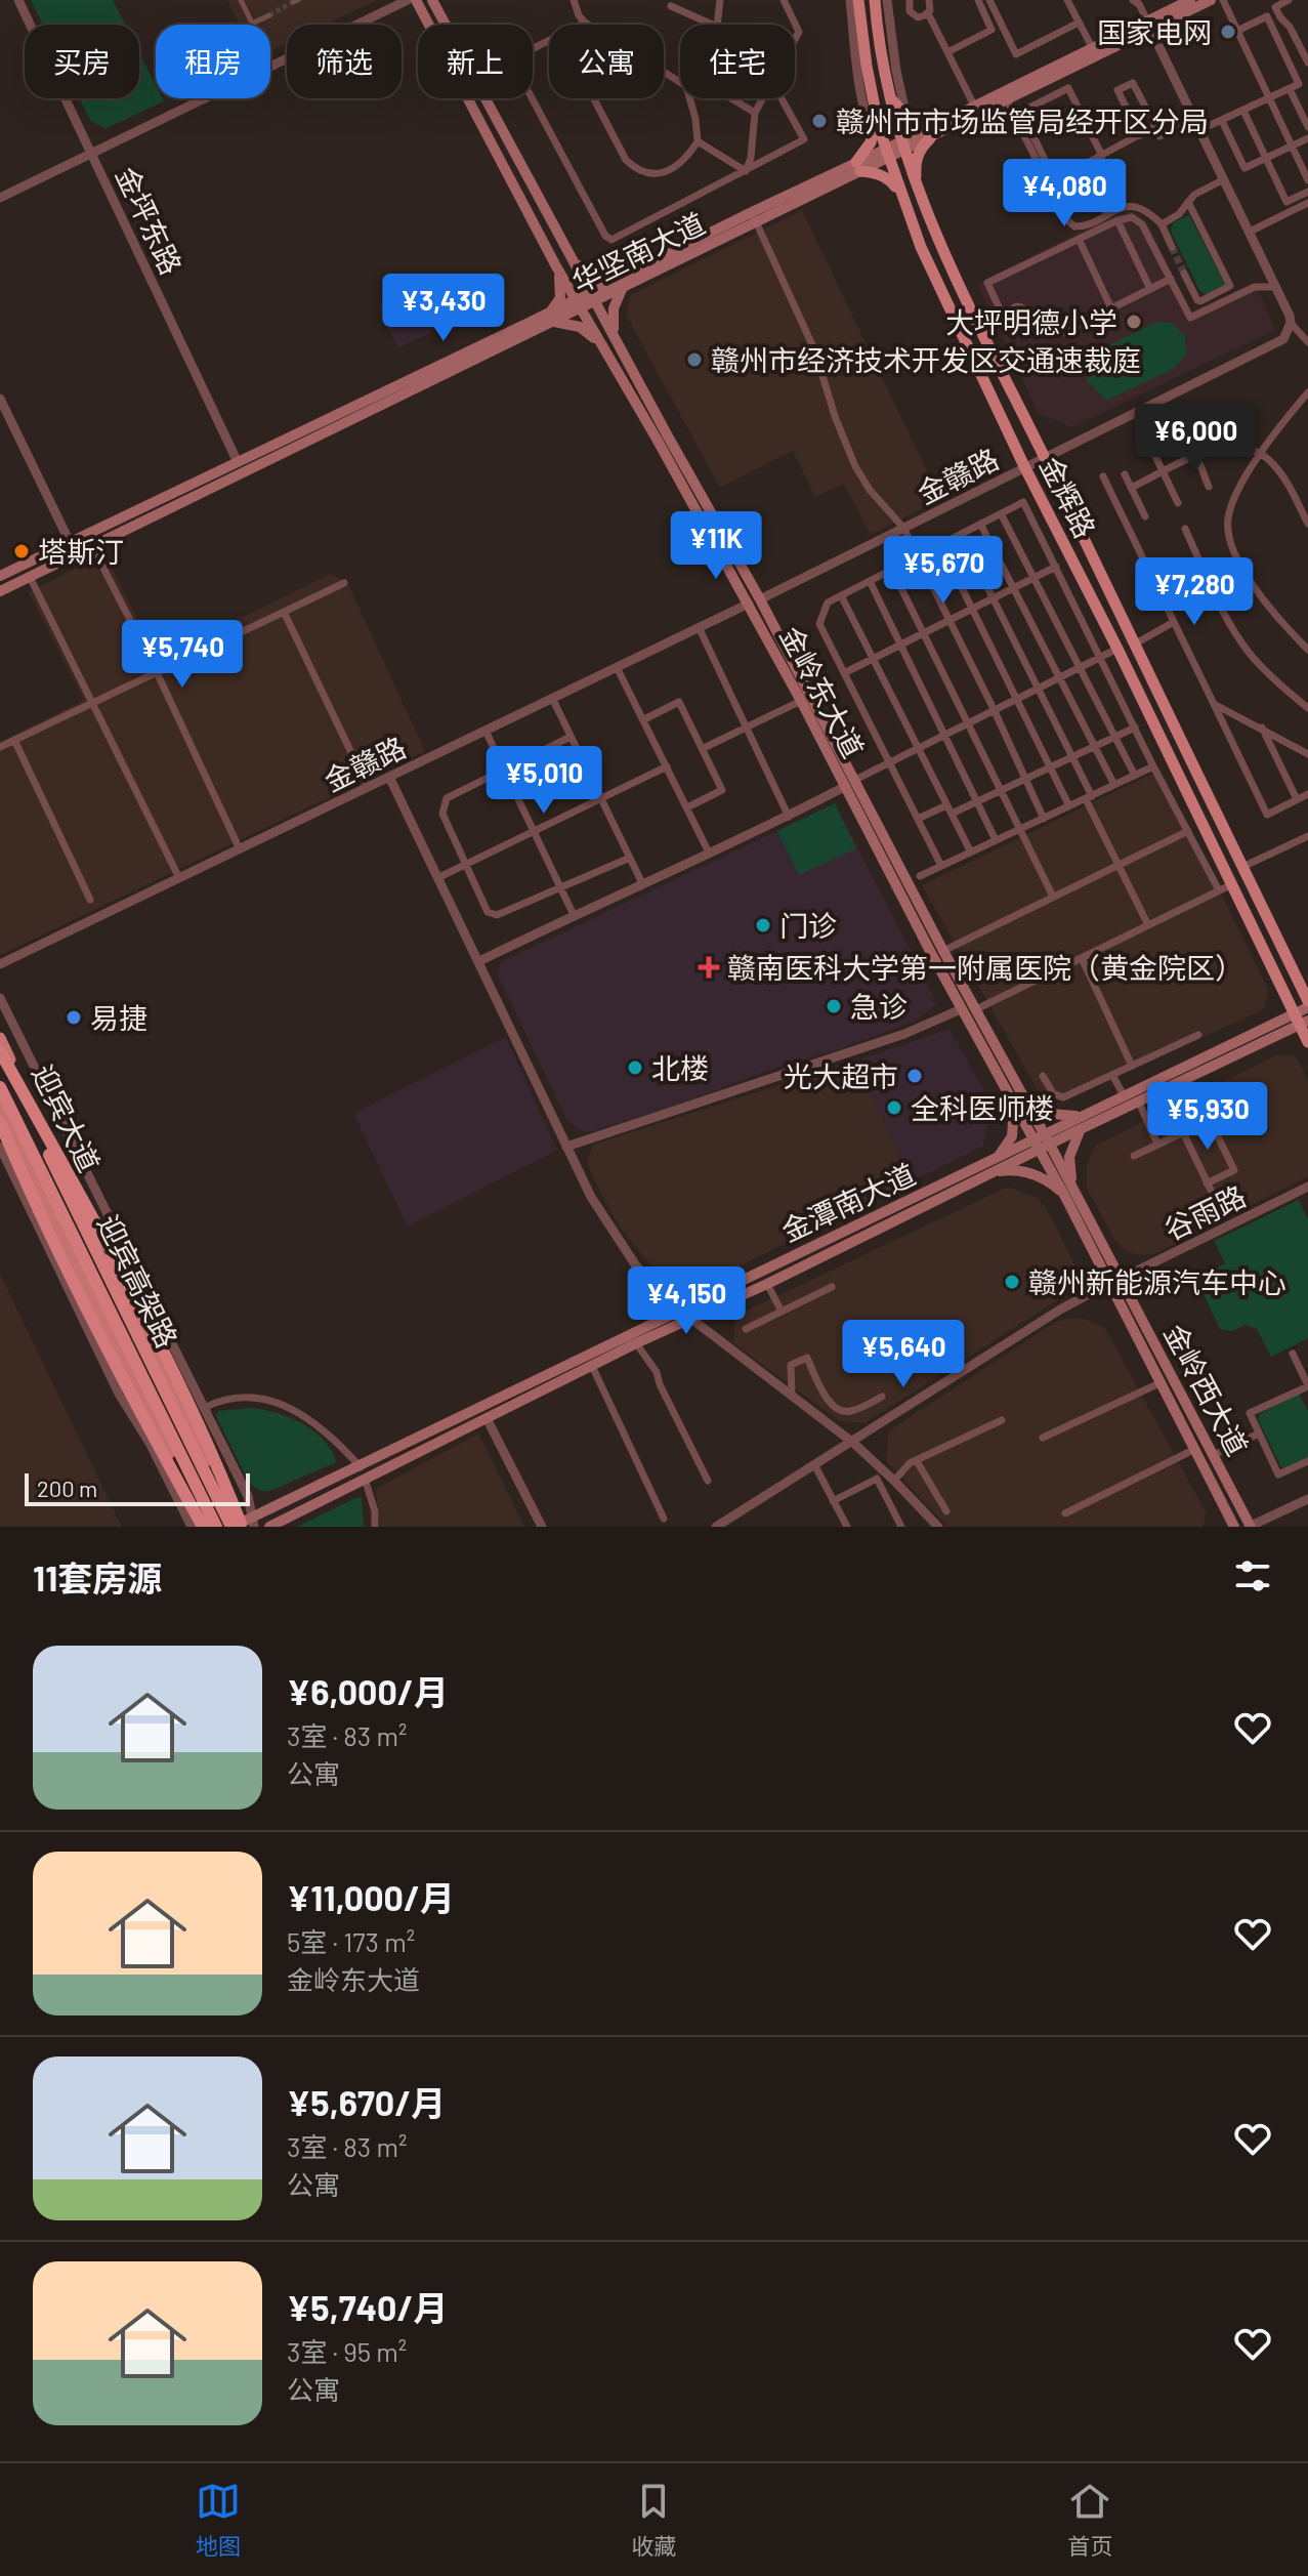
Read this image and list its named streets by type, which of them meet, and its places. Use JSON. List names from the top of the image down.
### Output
{
  "streets": {
    "highway": ["迎宾高架路"],
    "main road": [
      "华坚南大道",
      "金辉路",
      "金岭东大道",
      "迎宾大道",
      "金潭南大道",
      "金岭西大道"
    ],
    "street": ["金坪东路", "金赣路", "谷雨路"]
  },
  "crossings": [
    ["金坪东路", "华坚南大道"],
    ["华坚南大道", "金辉路"],
    ["华坚南大道", "金岭东大道"],
    ["金赣路", "金辉路"],
    ["金赣路", "金岭东大道"],
    ["金辉路", "金潭南大道"],
    ["金岭东大道", "金潭南大道"],
    ["金岭东大道", "金岭西大道"],
    ["迎宾大道", "金潭南大道"],
    ["迎宾大道", "迎宾高架路"],
    ["金潭南大道", "迎宾高架路"],
    ["金潭南大道", "金岭西大道"],
    ["谷雨路", "金岭西大道"]
  ],
  "places": {
    "other": [
      "国家电网",
      "赣州市市场监管局经开区分局",
      "大坪明德小学",
      "赣州市经济技术开发区交通速裁庭",
      "塔斯汀",
      "门诊",
      "急诊",
      "易捷",
      "北楼",
      "光大超市",
      "全科医师楼",
      "赣州新能源汽车中心"
    ],
    "health": ["赣南医科大学第一附属医院（黄金院区）"]
  },
  "scale_bar": "200 m",
  "page": {
    "chip": [
      "买房",
      "租房",
      "筛选",
      "新上",
      "公寓",
      "住宅"
    ],
    "price": [
      "¥4,080",
      "¥3,430",
      "¥6,000",
      "¥11K",
      "¥5,670",
      "¥7,280",
      "¥5,740",
      "¥5,010",
      "¥5,930",
      "¥4,150",
      "¥5,640"
    ],
    "scale": "200 m",
    "heading": "11套房源",
    "list": [
      {
        "name": "¥6,000/月",
        "note": "3室 · 83 m² · 公寓"
      },
      {
        "name": "¥11,000/月",
        "note": "5室 · 173 m² · 金岭东大道"
      },
      {
        "name": "¥5,670/月",
        "note": "3室 · 83 m² · 公寓"
      },
      {
        "name": "¥5,740/月",
        "note": "3室 · 95 m² · 公寓"
      }
    ],
    "tabs": ["地图", "收藏", "首页"]
  }
}
